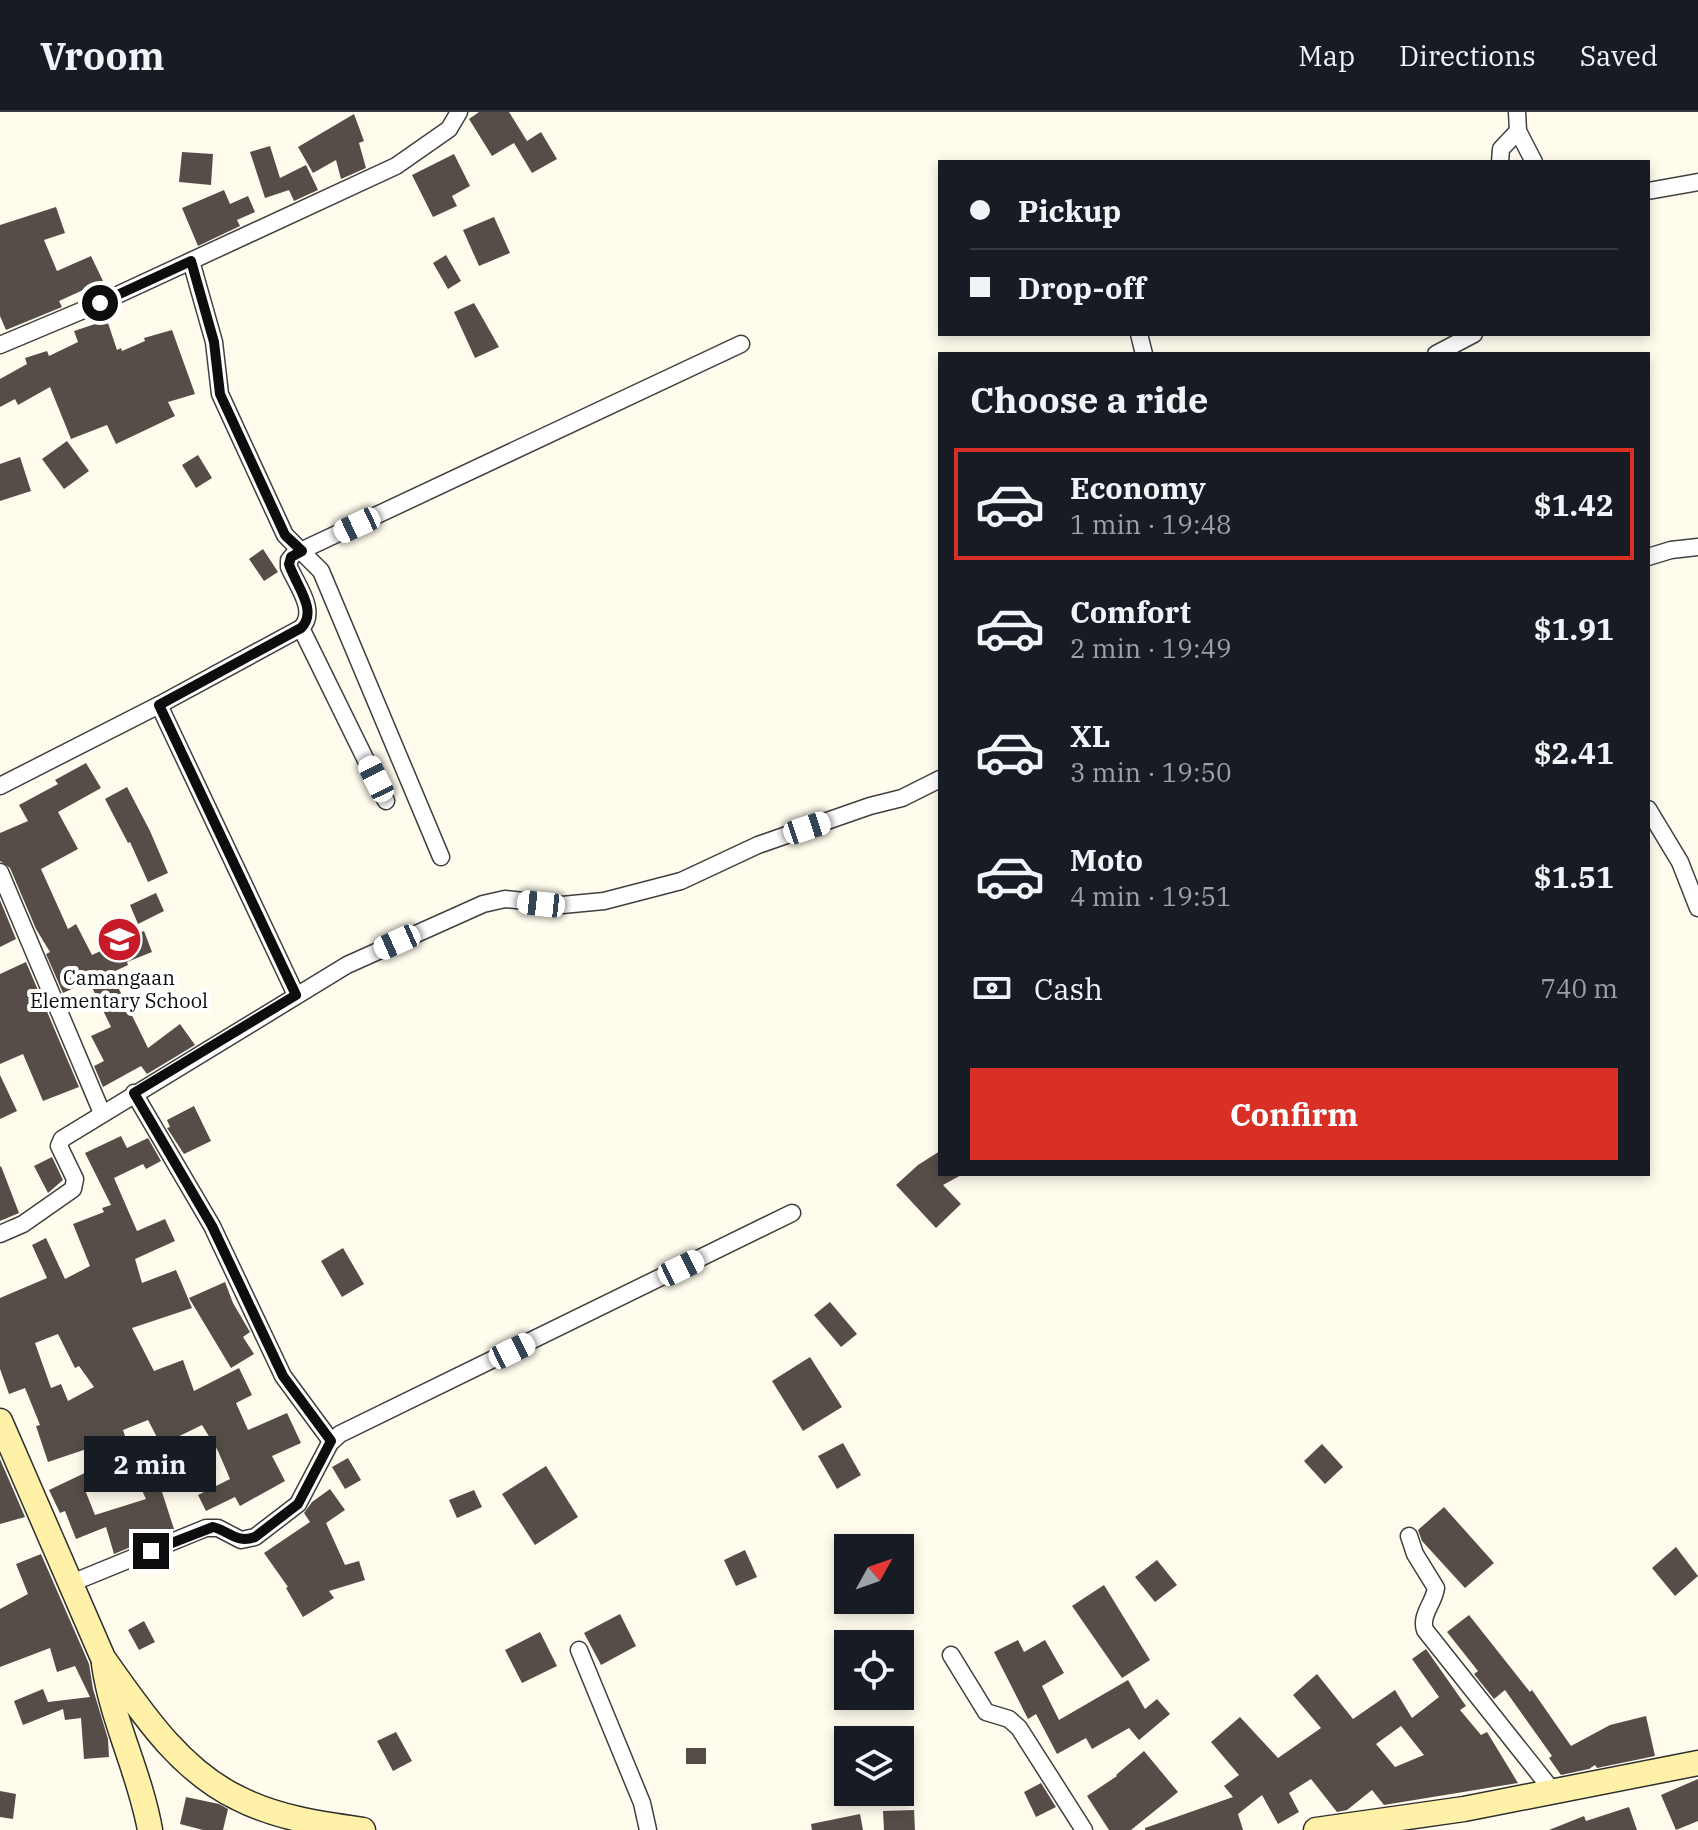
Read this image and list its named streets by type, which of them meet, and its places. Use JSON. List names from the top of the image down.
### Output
{
  "places": {
    "school or university": ["Camangaan Elementary School"]
  },
  "north": "top right",
  "page": {
    "header": "Vroom",
    "nav": ["Map", "Directions", "Saved"],
    "banner": ["Pickup", "Drop-off"],
    "heading": "Choose a ride",
    "list": [
      {
        "name": "Economy",
        "note": "1 min · 19:48",
        "value": "$1.42"
      },
      {
        "name": "Comfort",
        "note": "2 min · 19:49",
        "value": "$1.91"
      },
      {
        "name": "XL",
        "note": "3 min · 19:50",
        "value": "$2.41"
      },
      {
        "name": "Moto",
        "note": "4 min · 19:51",
        "value": "$1.51"
      }
    ],
    "pay": ["Cash", "740 m"],
    "buttons": "Confirm",
    "bubble": "2 min"
  }
}
